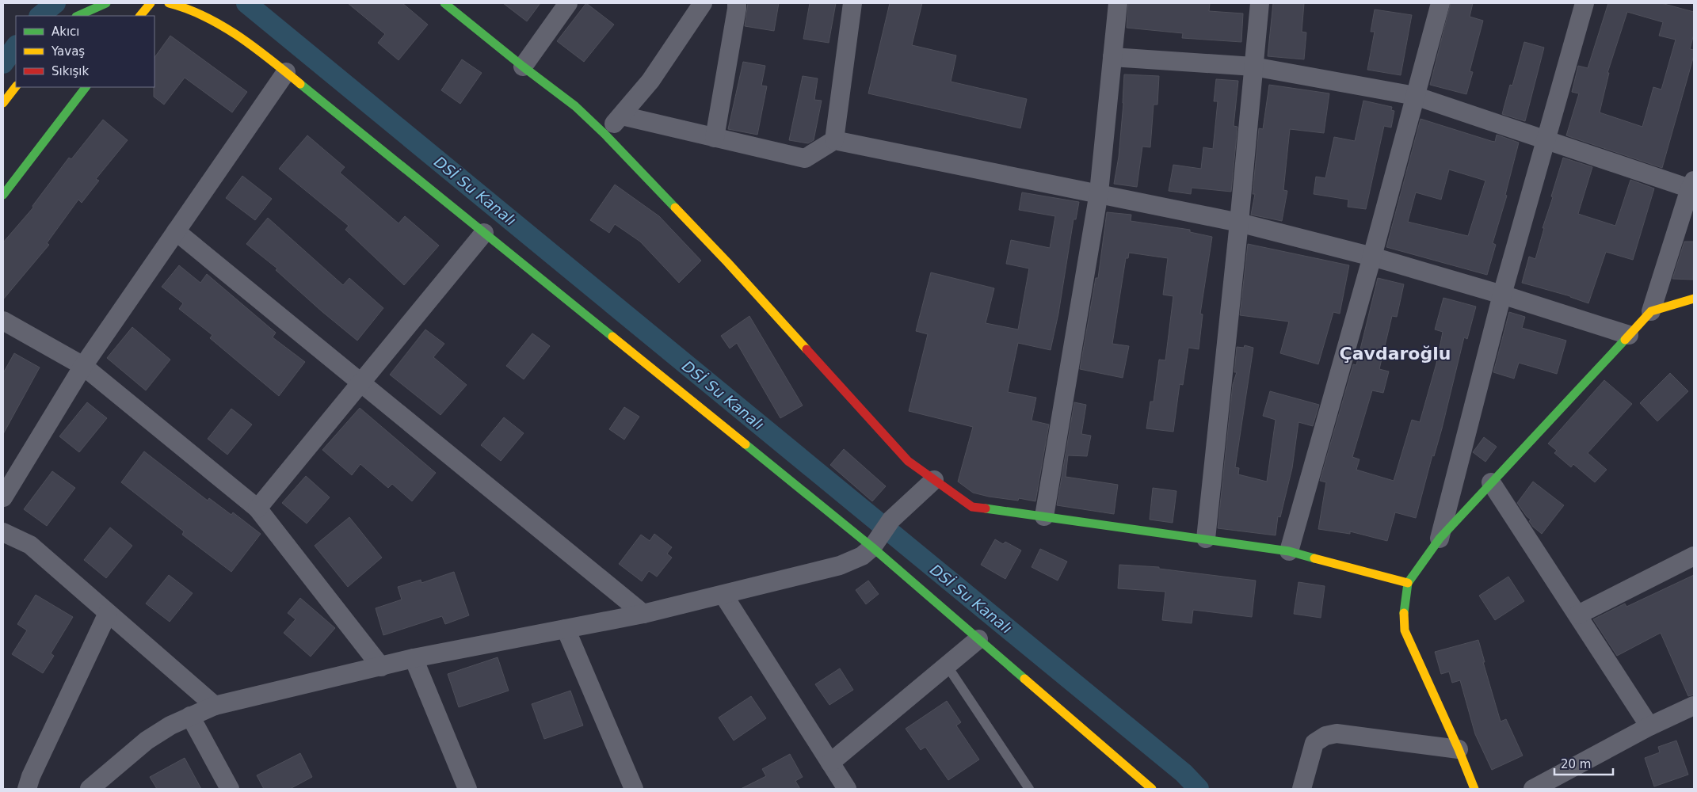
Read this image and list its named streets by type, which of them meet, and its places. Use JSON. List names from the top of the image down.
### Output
{
  "districts": ["Çavdaroğlu"],
  "water": ["DSİ Su Kanalı"],
  "legend": ["Akıcı", "Yavaş", "Sıkışık"],
  "scale_bar": "20 m"
}
